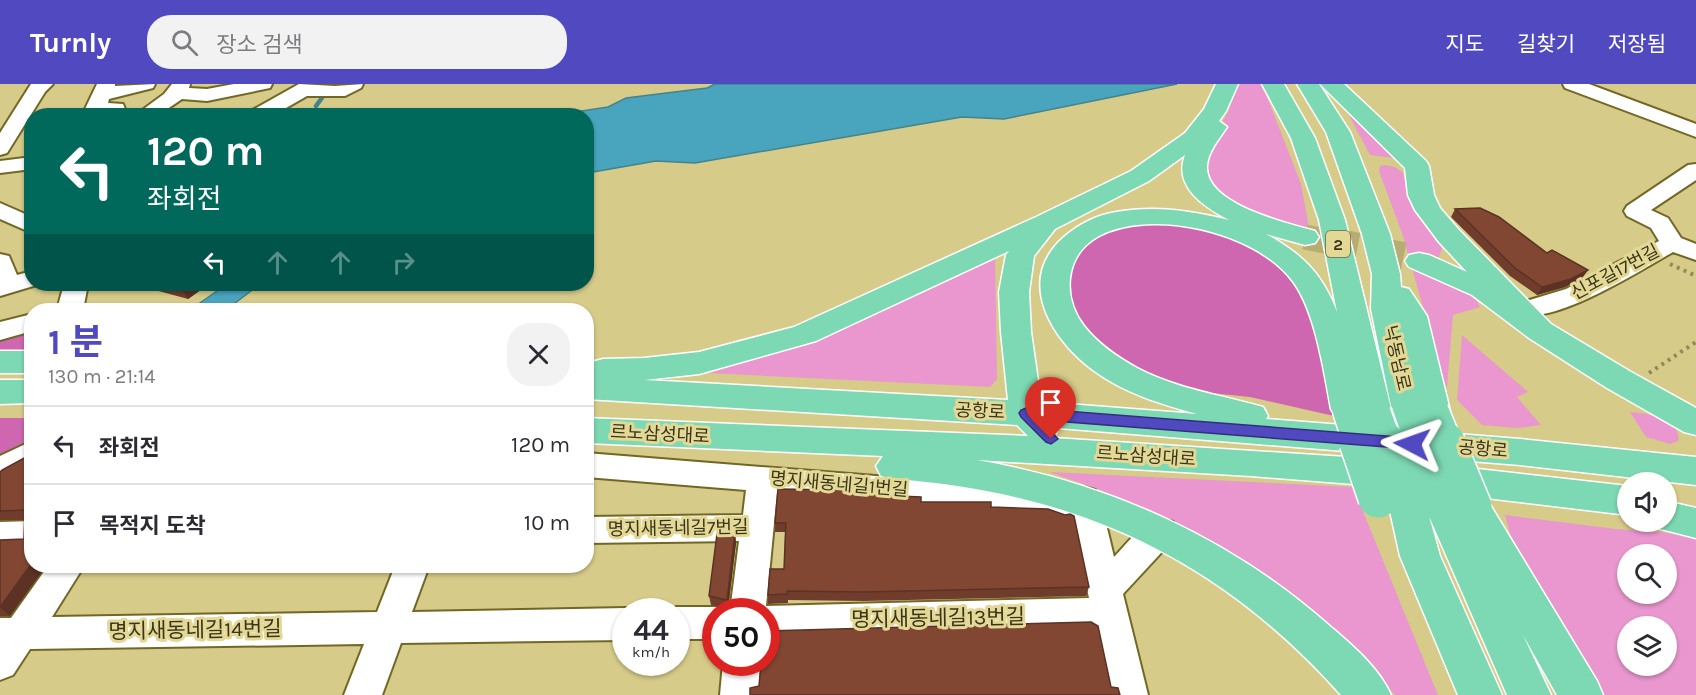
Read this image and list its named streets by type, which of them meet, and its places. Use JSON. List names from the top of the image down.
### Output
{
  "streets": {
    "main road": [
      "2",
      "낙동남로",
      "공항로",
      "르노삼성대로"
    ],
    "street": [
      "신포길17번길",
      "명지새동네길1번길",
      "명지새동네길7번길",
      "명지새동네길13번길",
      "명지새동네길14번길"
    ]
  },
  "crossings": [
    ["2", "낙동남로"],
    ["명지새동네길1번길", "명지새동네길7번길"]
  ],
  "page": {
    "header": "Turnly",
    "search": "장소 검색",
    "nav": ["지도", "길찾기", "저장됨"],
    "turn": ["120 m", "좌회전"],
    "heading": ["1 분", "130 m · 21:14"],
    "list": [
      {
        "name": "좌회전",
        "value": "120 m"
      },
      {
        "name": "목적지 도착",
        "value": "10 m"
      }
    ],
    "speed": "44 km/h",
    "limit": "50"
  }
}
